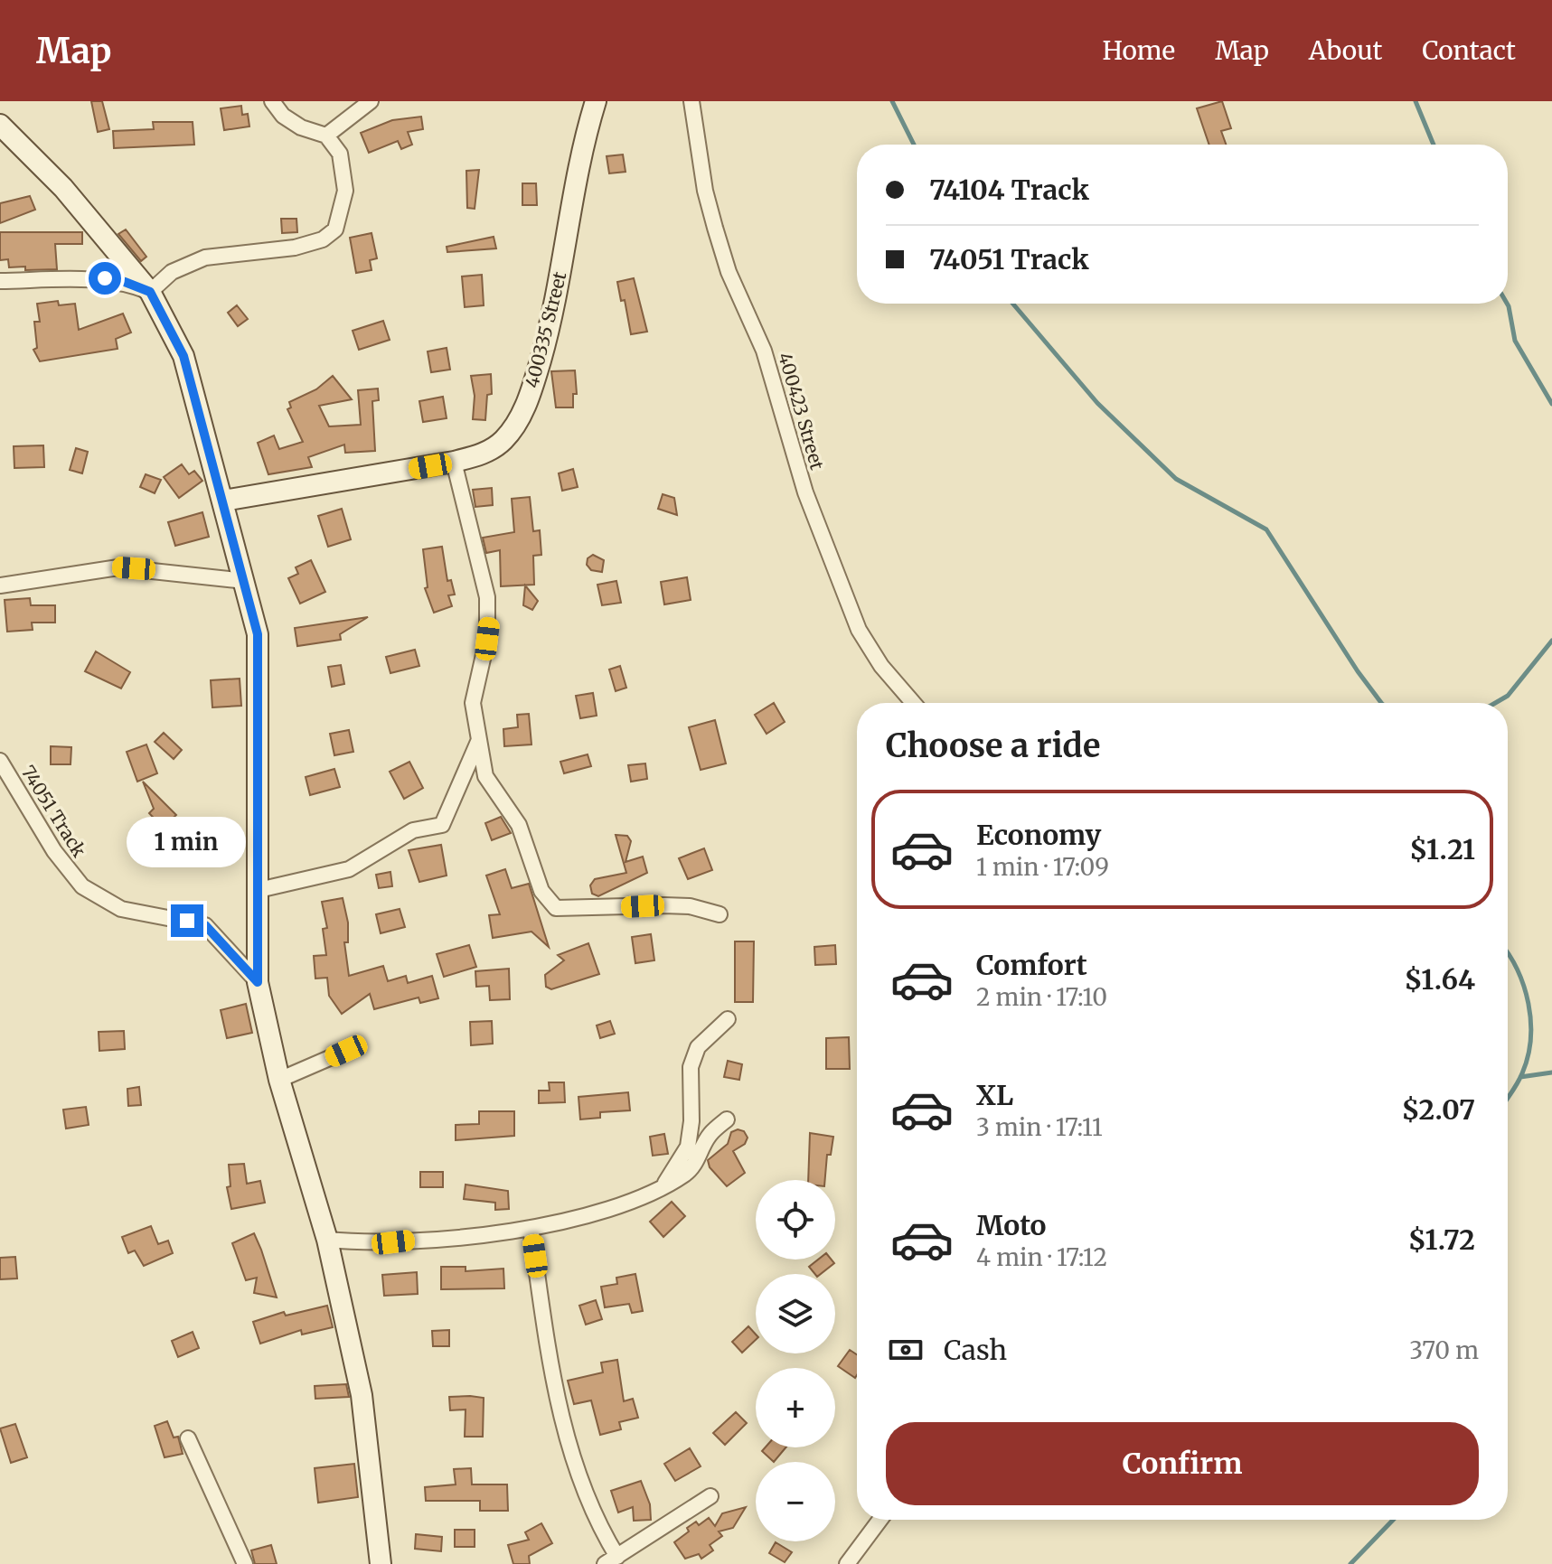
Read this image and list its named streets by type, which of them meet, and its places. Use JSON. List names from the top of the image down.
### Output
{
  "streets": {
    "street": ["400335 Street", "400423 Street", "74051 Track"]
  },
  "page": {
    "header": "Map",
    "nav": [
      "Home",
      "Map",
      "About",
      "Contact"
    ],
    "banner": ["74104 Track", "74051 Track"],
    "heading": "Choose a ride",
    "list": [
      {
        "name": "Economy",
        "note": "1 min · 17:09",
        "value": "$1.21"
      },
      {
        "name": "Comfort",
        "note": "2 min · 17:10",
        "value": "$1.64"
      },
      {
        "name": "XL",
        "note": "3 min · 17:11",
        "value": "$2.07"
      },
      {
        "name": "Moto",
        "note": "4 min · 17:12",
        "value": "$1.72"
      }
    ],
    "bubble": "1 min",
    "map_buttons": ["+", "−"],
    "pay": ["Cash", "370 m"],
    "buttons": "Confirm"
  }
}
